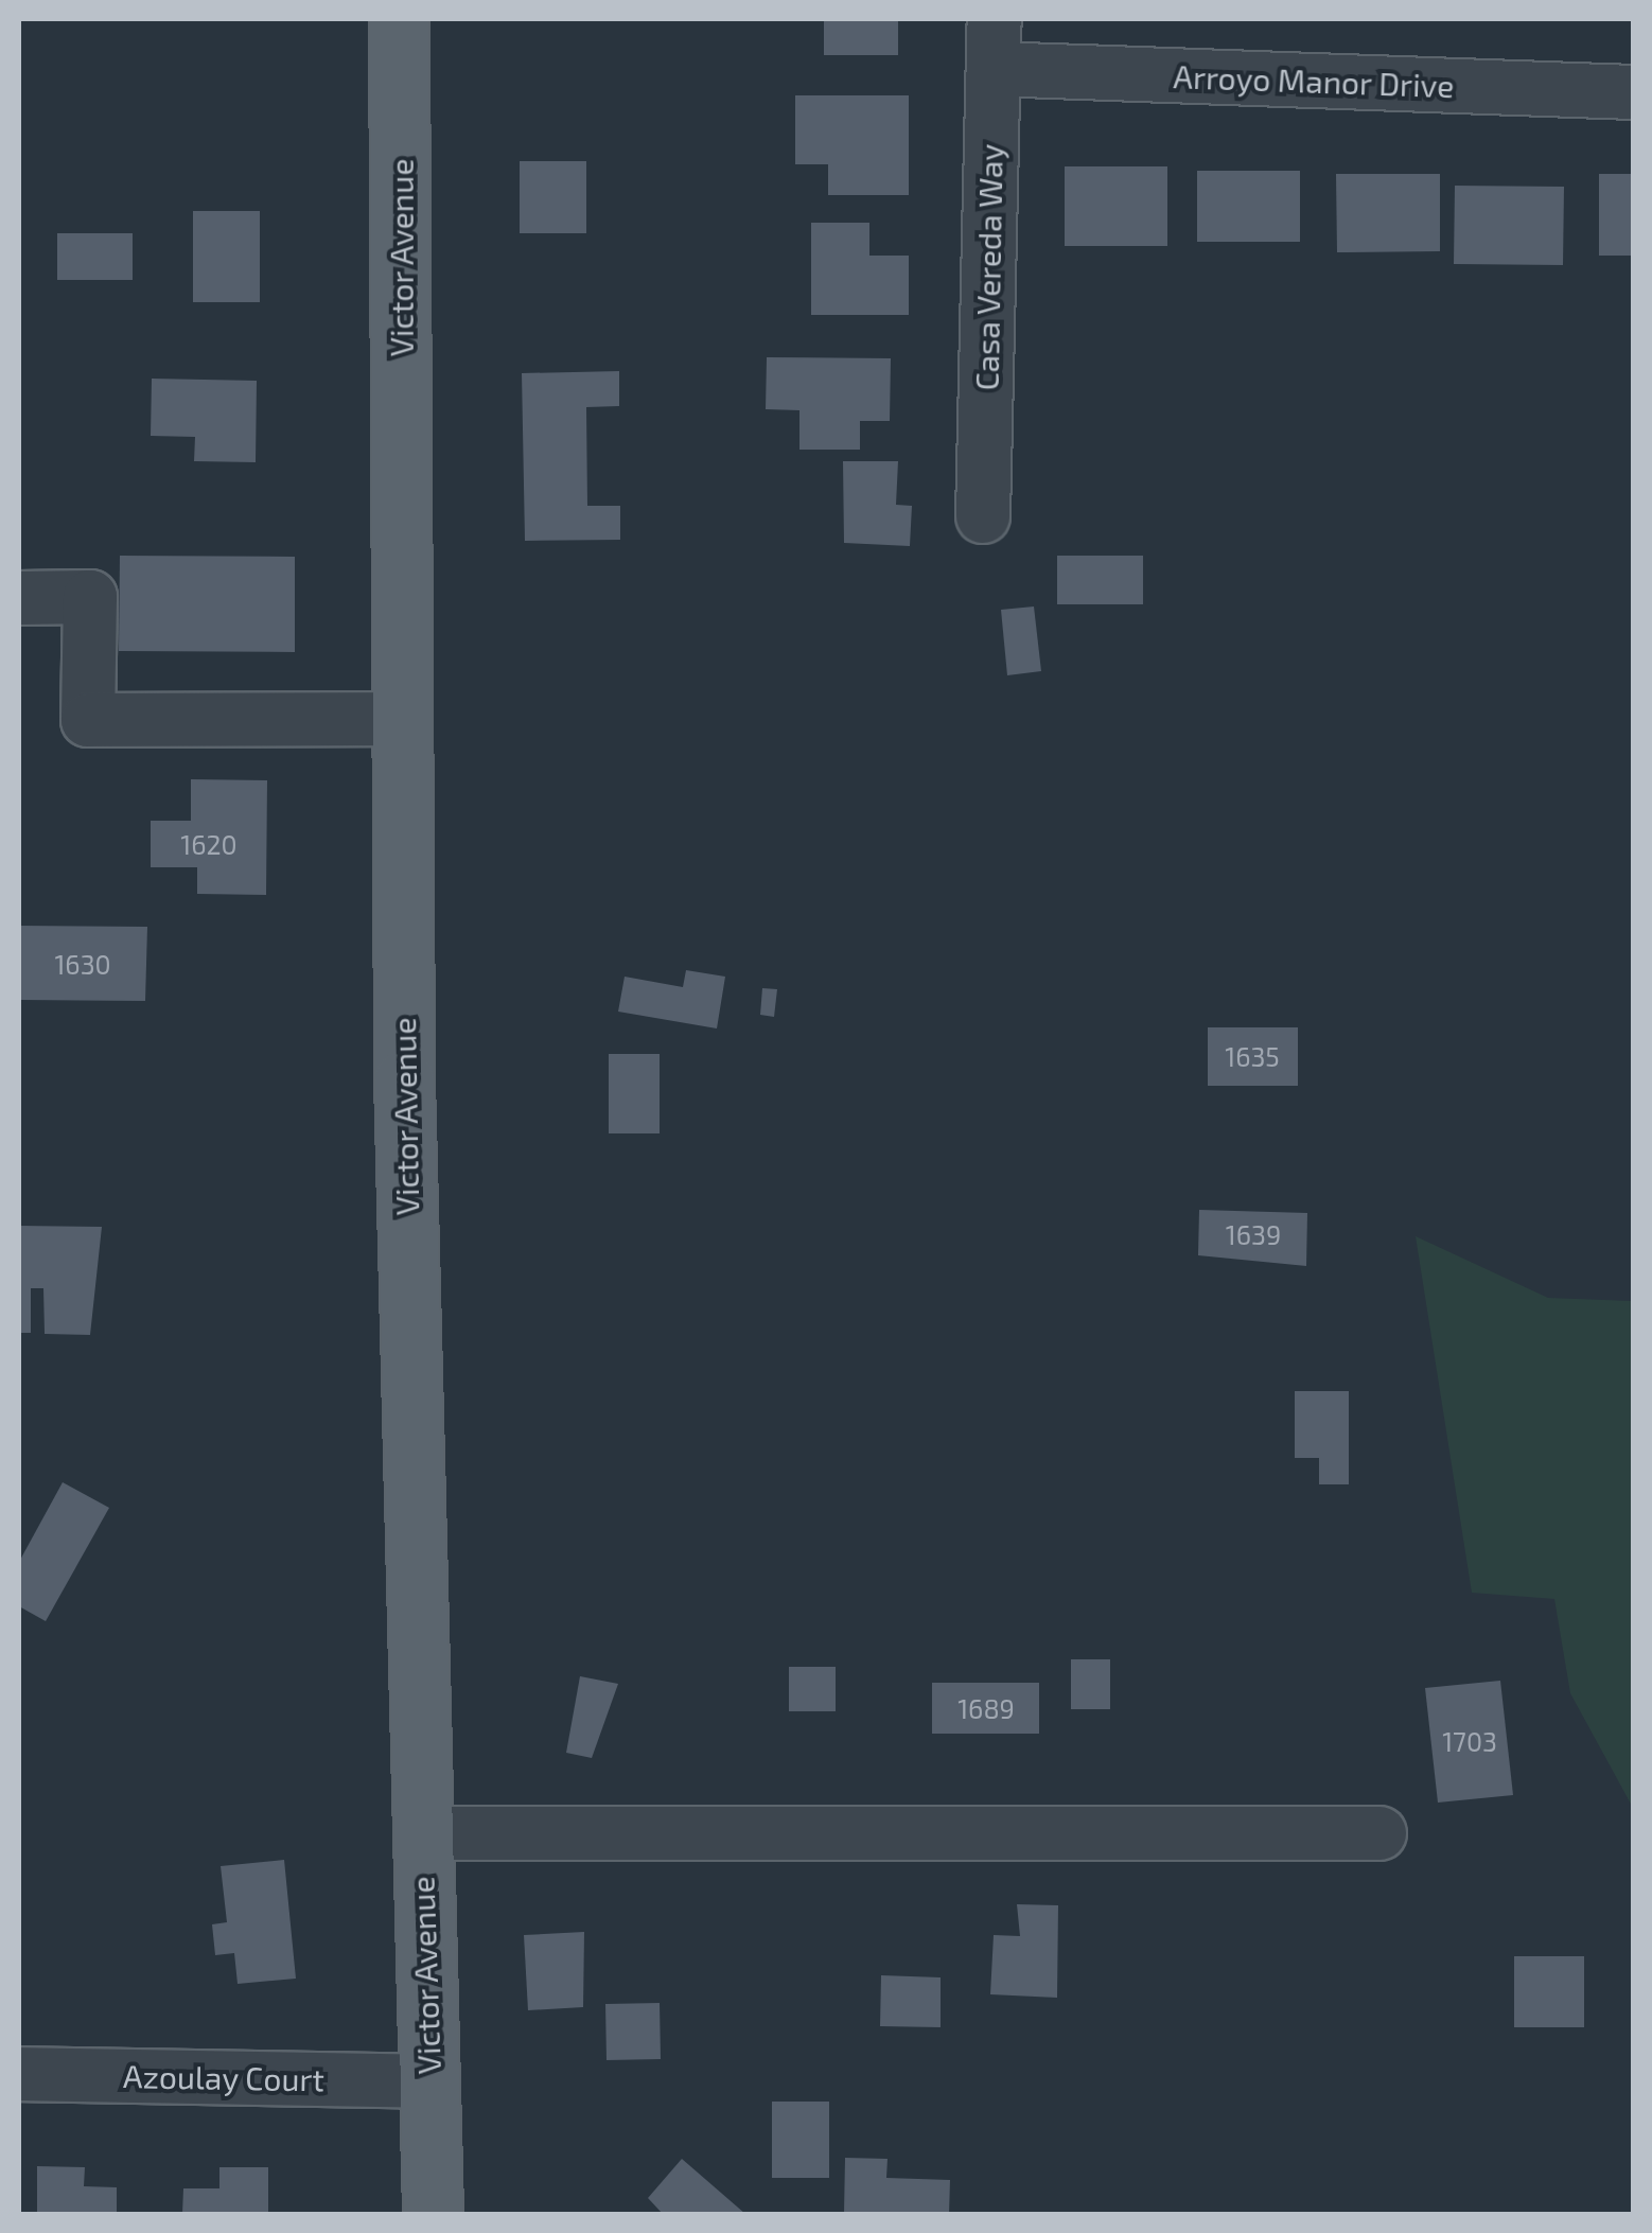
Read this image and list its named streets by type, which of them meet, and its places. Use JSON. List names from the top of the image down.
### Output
{
  "streets": {
    "main road": ["Victor Avenue"],
    "street": ["Arroyo Manor Drive", "Casa Vereda Way", "Azoulay Court"]
  },
  "crossings": [
    ["Arroyo Manor Drive", "Casa Vereda Way"],
    ["Victor Avenue", "Azoulay Court"]
  ],
  "house_numbers": [
    "1620",
    "1630",
    "1635",
    "1639",
    "1689",
    "1703"
  ]
}
